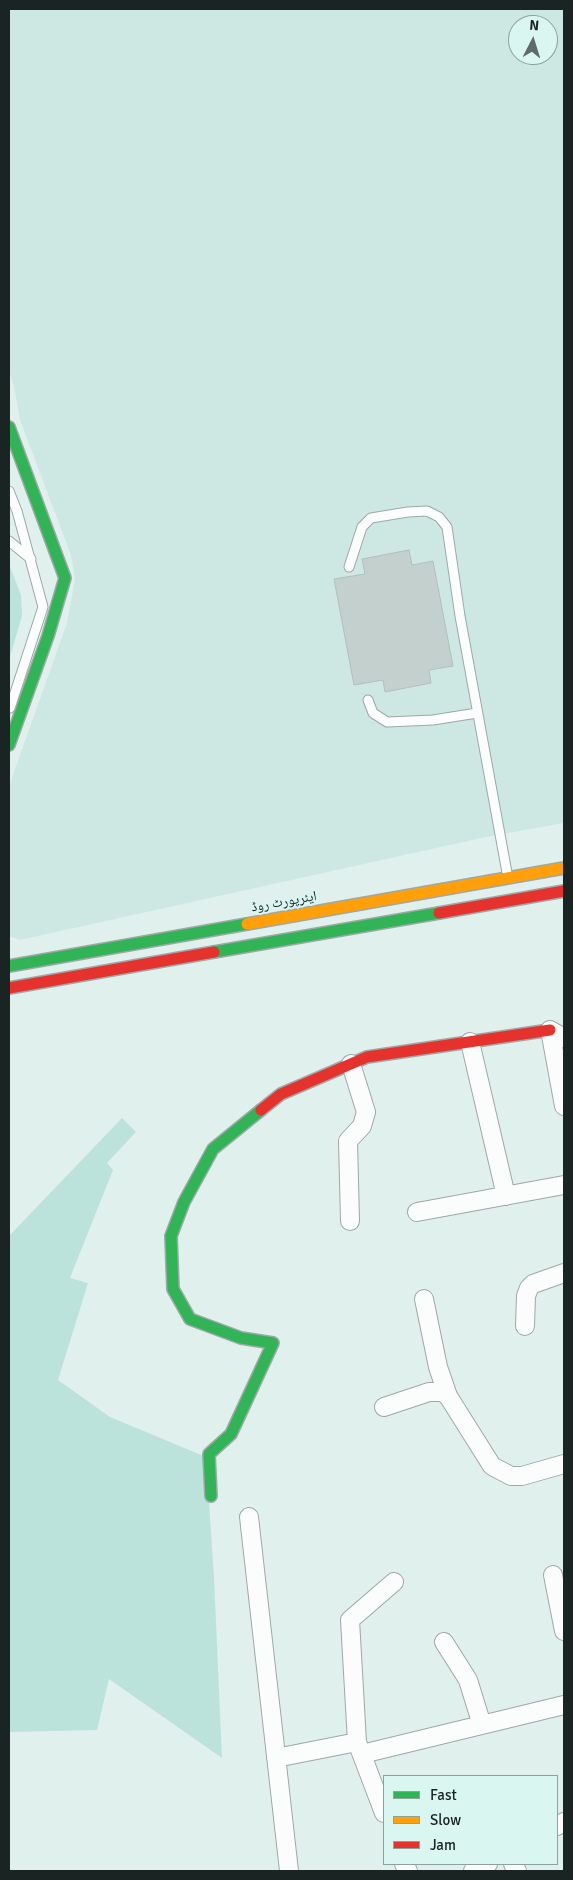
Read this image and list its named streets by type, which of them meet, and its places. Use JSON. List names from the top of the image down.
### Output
{
  "streets": {
    "main road": ["ایئرپورٹ روڈ"]
  },
  "legend": ["Fast", "Slow", "Jam"],
  "north": "top"
}
